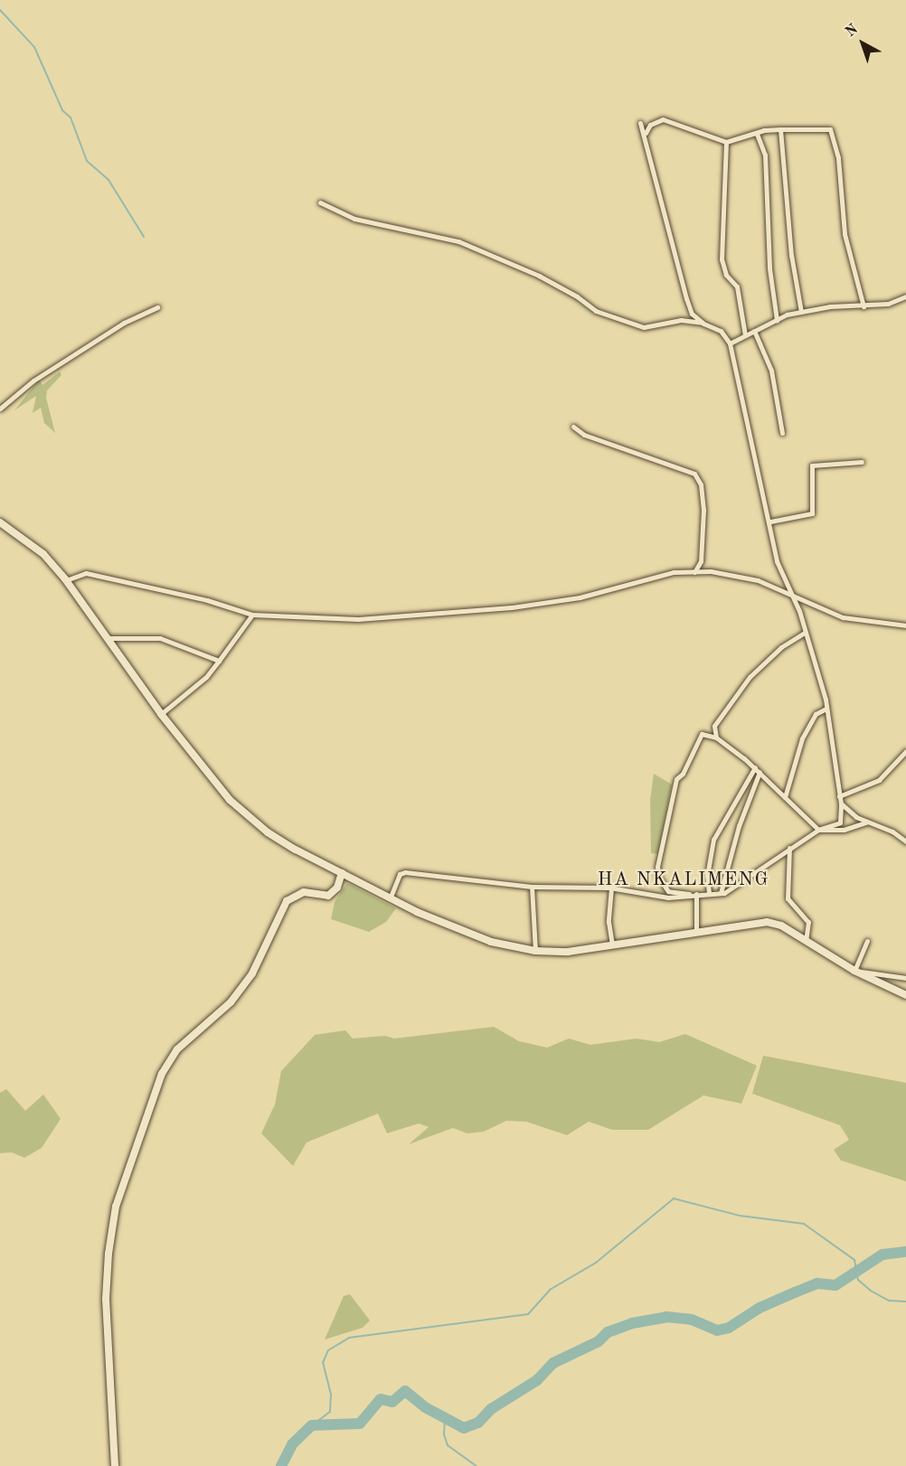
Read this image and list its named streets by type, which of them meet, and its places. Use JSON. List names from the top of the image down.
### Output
{
  "districts": ["HA NKALIMENG"],
  "north": "top left"
}
